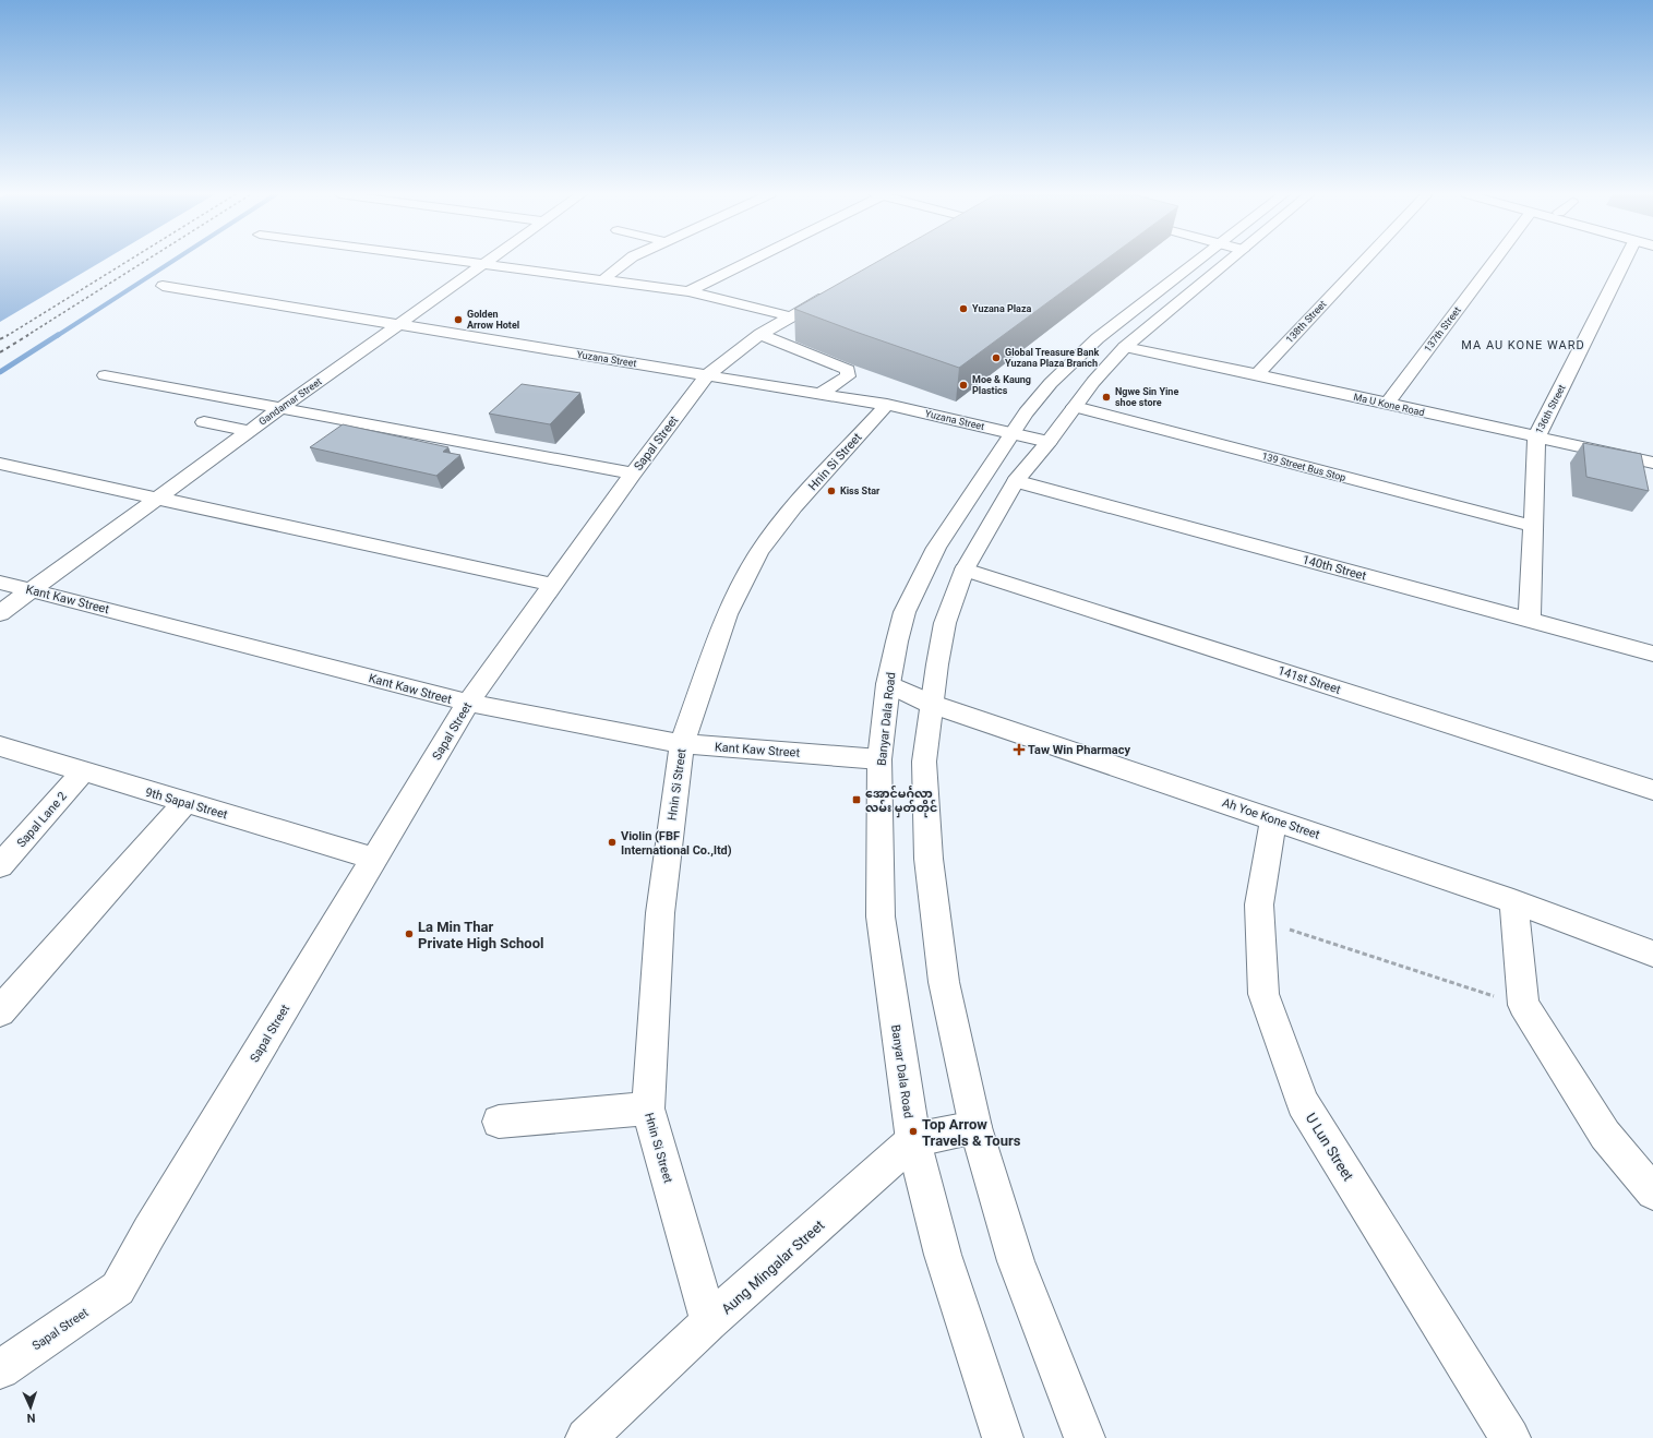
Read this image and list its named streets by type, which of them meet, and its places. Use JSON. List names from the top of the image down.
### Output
{
  "streets": {
    "street": [
      "138th Street",
      "137th Street",
      "Yuzana Street",
      "Gandamar Street",
      "Ma U Kone Road",
      "136th Street",
      "Sapal Street",
      "Hnin Si Street",
      "139 Street Bus Stop",
      "140th Street",
      "Kant Kaw Street",
      "141st Street",
      "Banyar Dala Road",
      "9th Sapal Street",
      "Ah Yoe Kone Street",
      "Sapal Lane 2",
      "U Lun Street",
      "Aung Mingalar Street"
    ]
  },
  "crossings": [
    ["138th Street", "Ma U Kone Road"],
    ["137th Street", "Ma U Kone Road"],
    ["Yuzana Street", "Gandamar Street"],
    ["Yuzana Street", "Sapal Street"],
    ["Yuzana Street", "Hnin Si Street"],
    ["Yuzana Street", "Banyar Dala Road"],
    ["Gandamar Street", "Kant Kaw Street"],
    ["Ma U Kone Road", "136th Street"],
    ["136th Street", "139 Street Bus Stop"],
    ["136th Street", "140th Street"],
    ["Sapal Street", "Kant Kaw Street"],
    ["Sapal Street", "9th Sapal Street"],
    ["Hnin Si Street", "Kant Kaw Street"],
    ["Hnin Si Street", "Aung Mingalar Street"],
    ["Kant Kaw Street", "Banyar Dala Road"],
    ["Banyar Dala Road", "Ah Yoe Kone Street"],
    ["Banyar Dala Road", "Aung Mingalar Street"],
    ["9th Sapal Street", "Sapal Lane 2"],
    ["Ah Yoe Kone Street", "U Lun Street"]
  ],
  "districts": ["MA AU KONE WARD"],
  "places": {
    "other": [
      "Yuzana Plaza",
      "Golden Arrow Hotel",
      "Global Treasure Bank Yuzana Plaza Branch",
      "Moe & Kaung Plastics",
      "Ngwe Sin Yine shoe store",
      "Kiss Star",
      "Violin (FBF International Co.,ltd)",
      "La Min Thar Private High School",
      "Top Arrow Travels & Tours"
    ],
    "health": ["Taw Win Pharmacy"],
    "transit": ["အောင်မင်္ဂလာ လမ်း မှတ်တိုင်"]
  },
  "north": "bottom"
}
